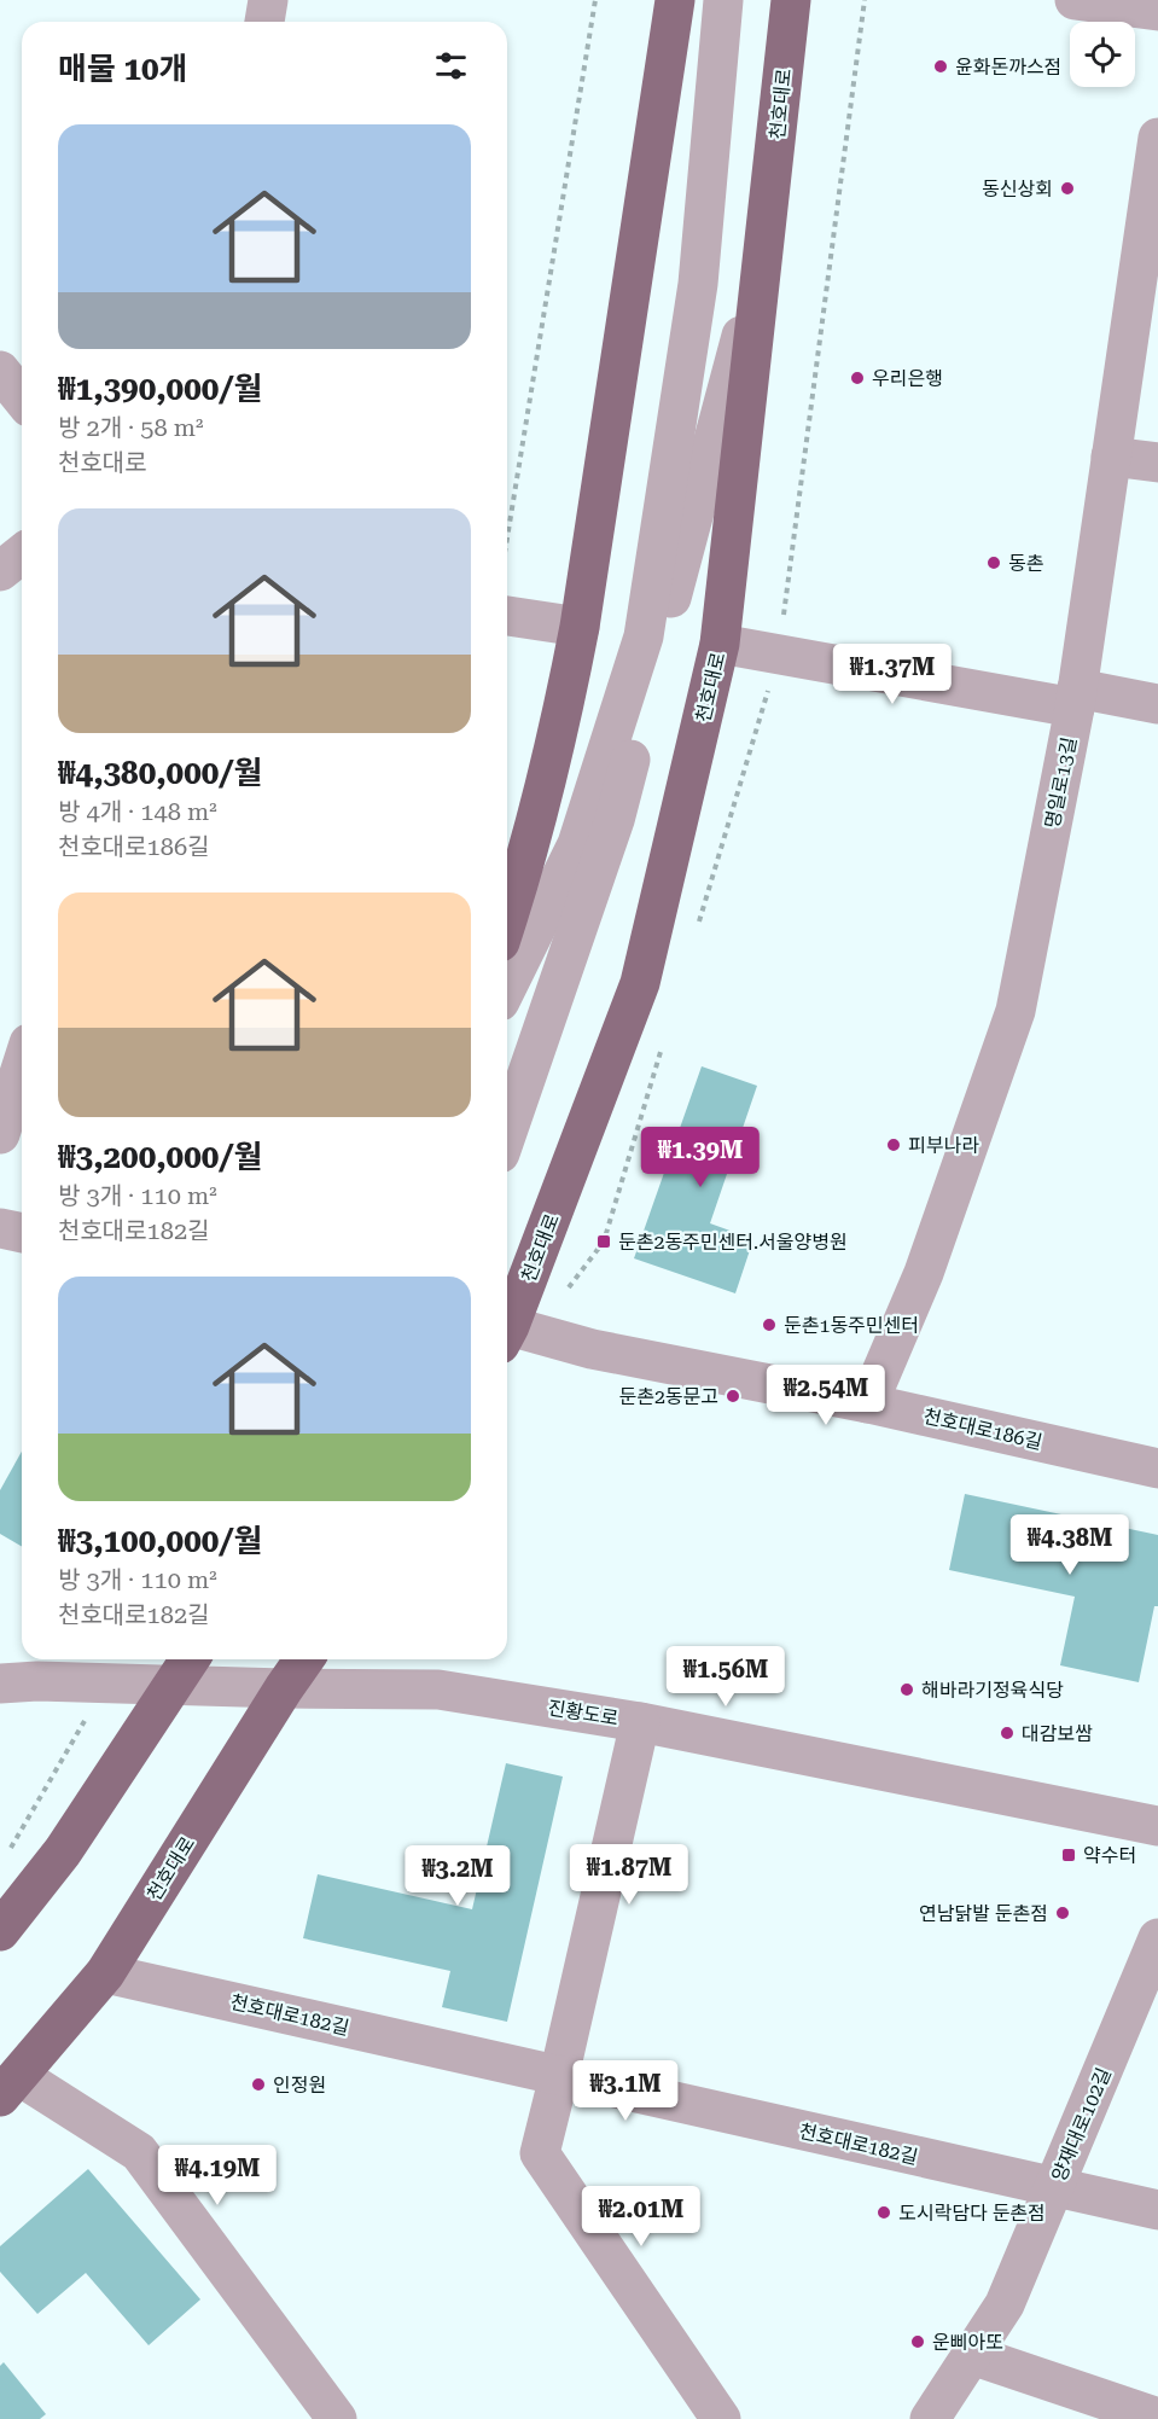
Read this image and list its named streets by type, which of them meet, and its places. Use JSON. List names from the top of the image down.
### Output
{
  "streets": {
    "main road": ["천호대로"],
    "street": [
      "명일로13길",
      "천호대로186길",
      "진황도로",
      "천호대로182길",
      "양재대로102길"
    ]
  },
  "crossings": [
    ["천호대로", "진황도로"],
    ["천호대로", "천호대로182길"],
    ["명일로13길", "천호대로186길"],
    ["천호대로182길", "양재대로102길"]
  ],
  "places": {
    "other": [
      "윤화돈까스점",
      "동신상회",
      "우리은행",
      "동촌",
      "피부나라",
      "둔촌1동주민센터",
      "둔촌2동문고",
      "해바라기정육식당",
      "대감보쌈",
      "연남닭발 둔촌점",
      "인정원",
      "도시락담다 둔촌점",
      "운삐아또"
    ],
    "transit": ["둔촌2동주민센터.서울양병원", "약수터"]
  },
  "page": {
    "heading": "매물 10개",
    "list": [
      {
        "name": "₩1,390,000/월",
        "note": "방 2개 · 58 m² · 천호대로"
      },
      {
        "name": "₩4,380,000/월",
        "note": "방 4개 · 148 m² · 천호대로186길"
      },
      {
        "name": "₩3,200,000/월",
        "note": "방 3개 · 110 m² · 천호대로182길"
      },
      {
        "name": "₩3,100,000/월",
        "note": "방 3개 · 110 m² · 천호대로182길"
      }
    ],
    "price": [
      "₩1.37M",
      "₩1.39M",
      "₩2.54M",
      "₩4.38M",
      "₩1.56M",
      "₩1.87M",
      "₩3.2M",
      "₩3.1M",
      "₩4.19M",
      "₩2.01M"
    ]
  }
}
